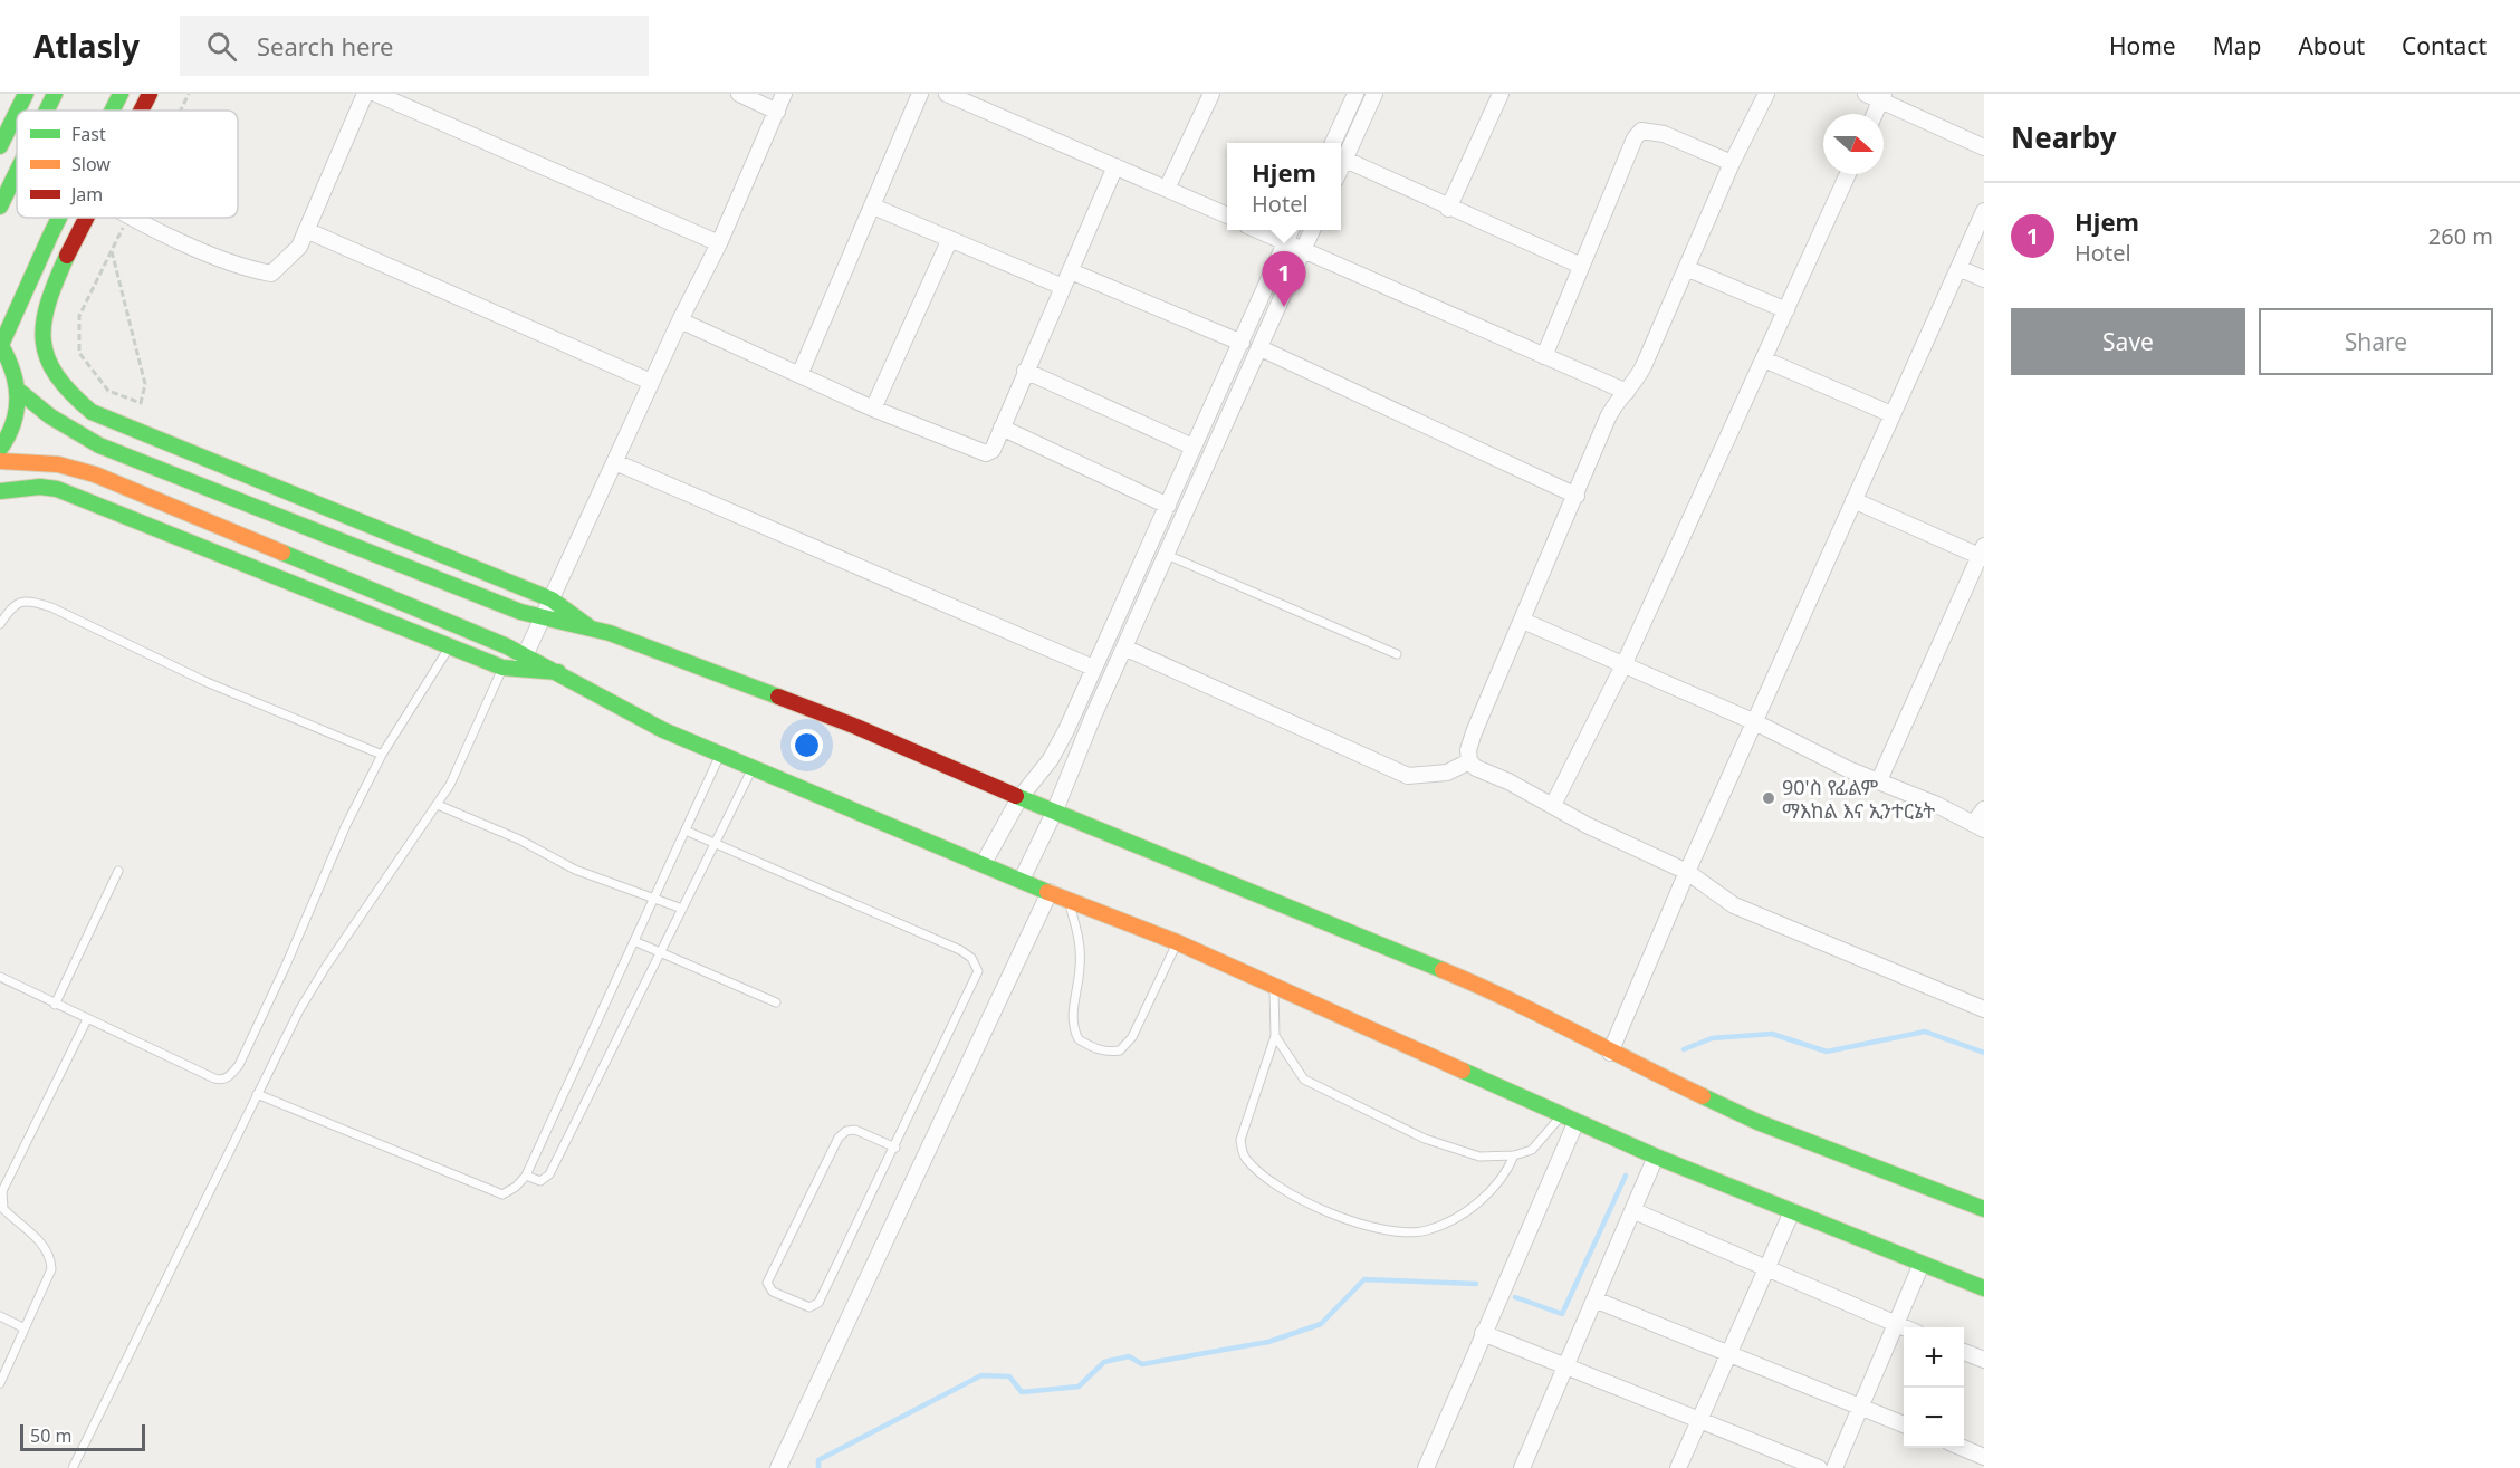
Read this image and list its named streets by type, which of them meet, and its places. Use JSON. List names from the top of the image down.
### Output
{
  "places": ["90'ስ የፊልም ማእከል እና ኢንተርኔት"],
  "legend": ["Fast", "Slow", "Jam"],
  "scale_bar": "50 m",
  "north": "right",
  "page": {
    "header": "Atlasly",
    "search": "Search here",
    "nav": [
      "Home",
      "Map",
      "About",
      "Contact"
    ],
    "heading": "Nearby",
    "popup": ["Hjem", "Hotel"],
    "list": [
      {
        "mark": "1",
        "name": "Hjem",
        "note": "Hotel",
        "value": "260 m"
      }
    ],
    "pins": "1",
    "buttons": ["Save", "Share"],
    "map_buttons": ["+", "−"],
    "scale": "50 m"
  }
}
